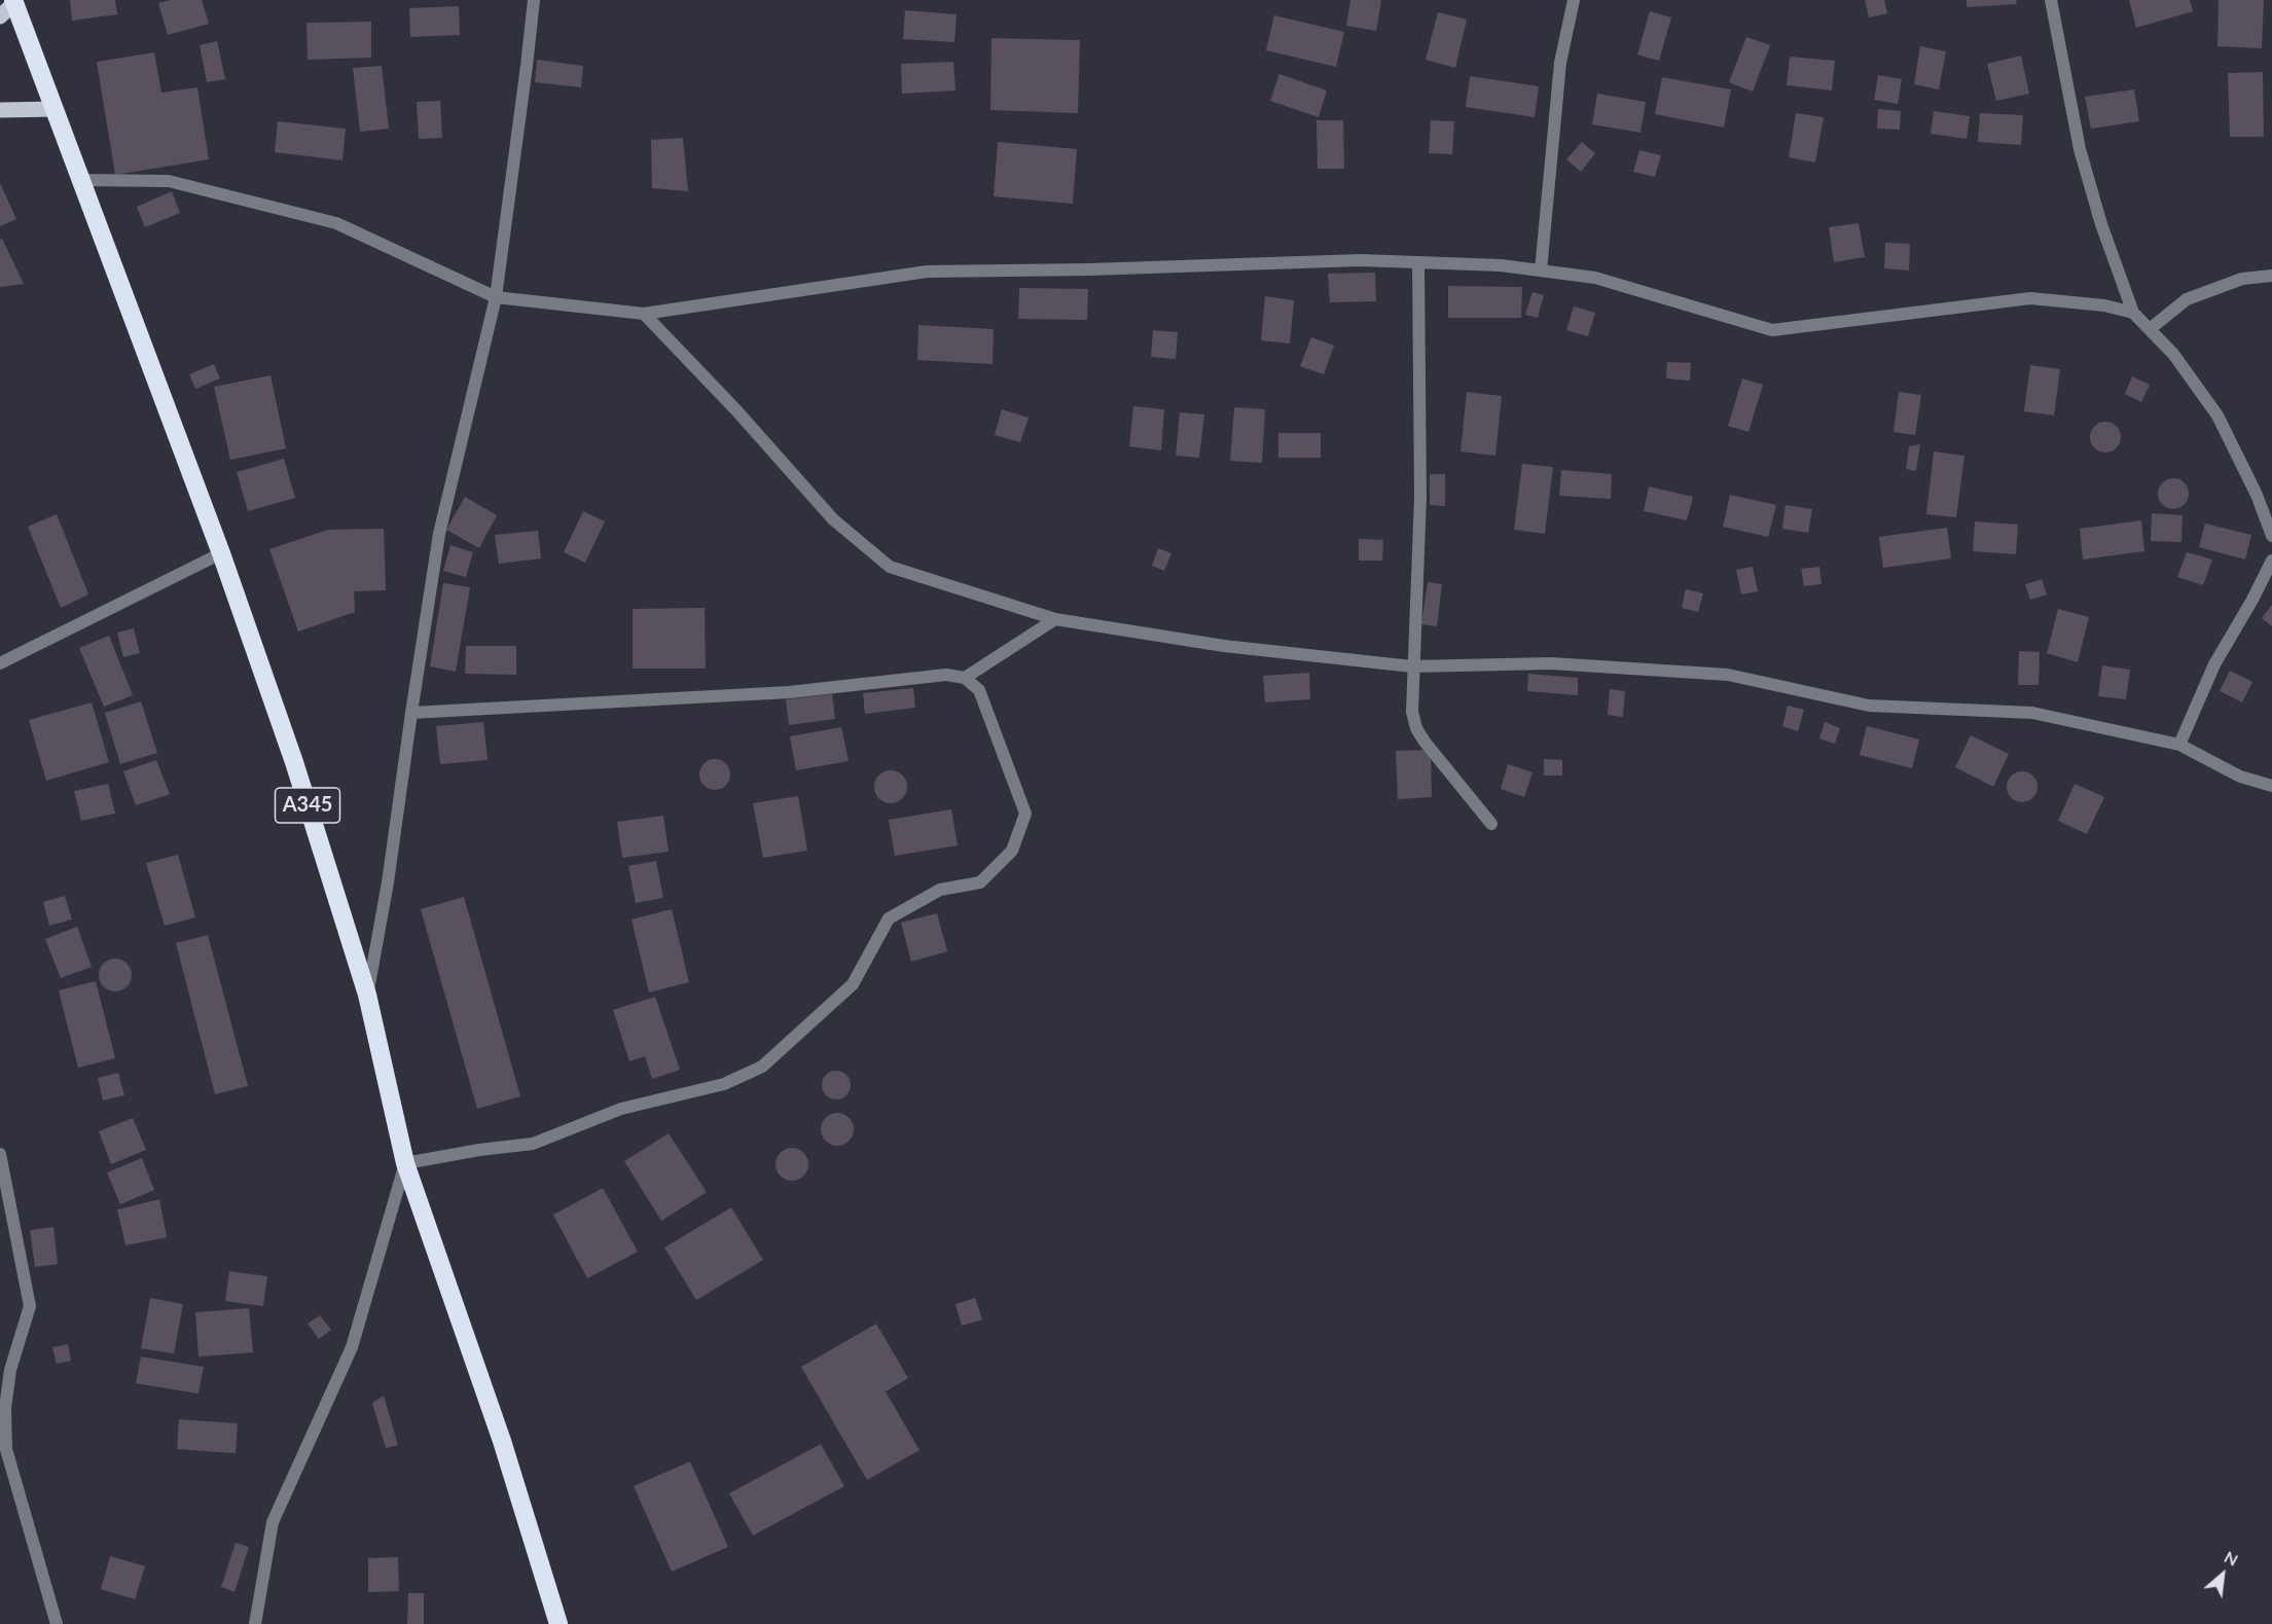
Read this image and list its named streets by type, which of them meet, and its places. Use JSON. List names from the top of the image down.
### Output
{
  "streets": {
    "highway": ["A345"]
  },
  "north": "top right"
}
